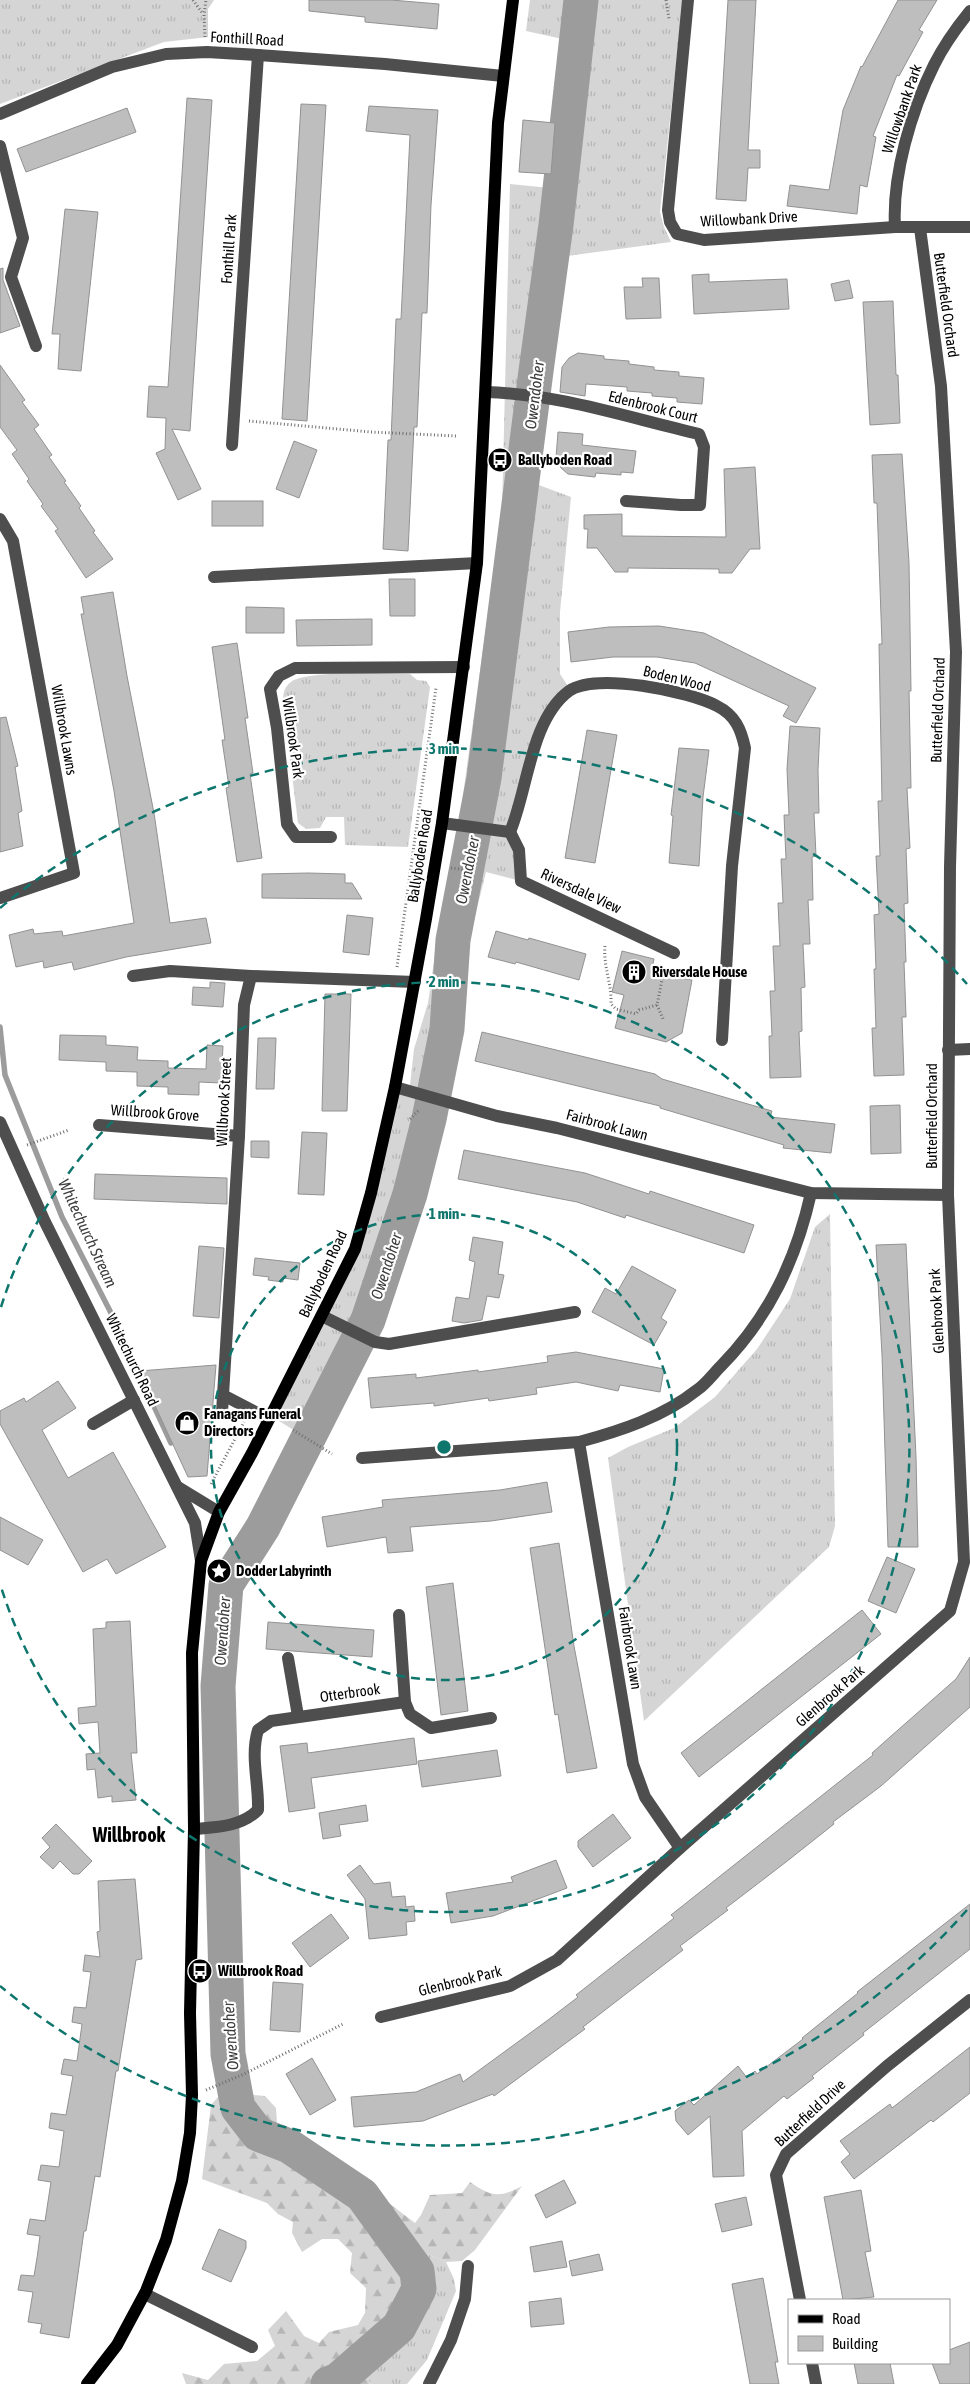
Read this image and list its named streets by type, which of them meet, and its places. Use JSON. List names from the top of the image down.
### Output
{
  "streets": {
    "main road": ["Ballyboden Road"],
    "street": [
      "Fonthill Road",
      "Willowbank Park",
      "Willowbank Drive",
      "Fonthill Park",
      "Butterfield Orchard",
      "Edenbrook Court",
      "Boden Wood",
      "Willbrook Lawns",
      "Willbrook Park",
      "Riversdale View",
      "Willbrook Street",
      "Willbrook Grove",
      "Fairbrook Lawn",
      "Glenbrook Park",
      "Whitechurch Road",
      "Otterbrook",
      "Butterfield Drive"
    ]
  },
  "crossings": [
    ["Fonthill Road", "Fonthill Park"],
    ["Fonthill Road", "Ballyboden Road"],
    ["Willowbank Park", "Willowbank Drive"],
    ["Willowbank Drive", "Butterfield Orchard"],
    ["Butterfield Orchard", "Fairbrook Lawn"],
    ["Butterfield Orchard", "Glenbrook Park"],
    ["Edenbrook Court", "Ballyboden Road"],
    ["Boden Wood", "Riversdale View"],
    ["Willbrook Park", "Ballyboden Road"],
    ["Ballyboden Road", "Fairbrook Lawn"],
    ["Ballyboden Road", "Whitechurch Road"],
    ["Willbrook Street", "Willbrook Grove"],
    ["Fairbrook Lawn", "Glenbrook Park"]
  ],
  "districts": ["Willbrook"],
  "water": ["Owendoher", "Whitechurch Stream"],
  "places": {
    "bus stop": ["Ballyboden Road", "Willbrook Road"],
    "building": ["Riversdale House"],
    "shop": ["Fanagans Funeral Directors"],
    "place": ["Dodder Labyrinth"]
  },
  "legend": ["Road", "Building"],
  "rings": ["3 min", "2 min", "1 min"]
}
